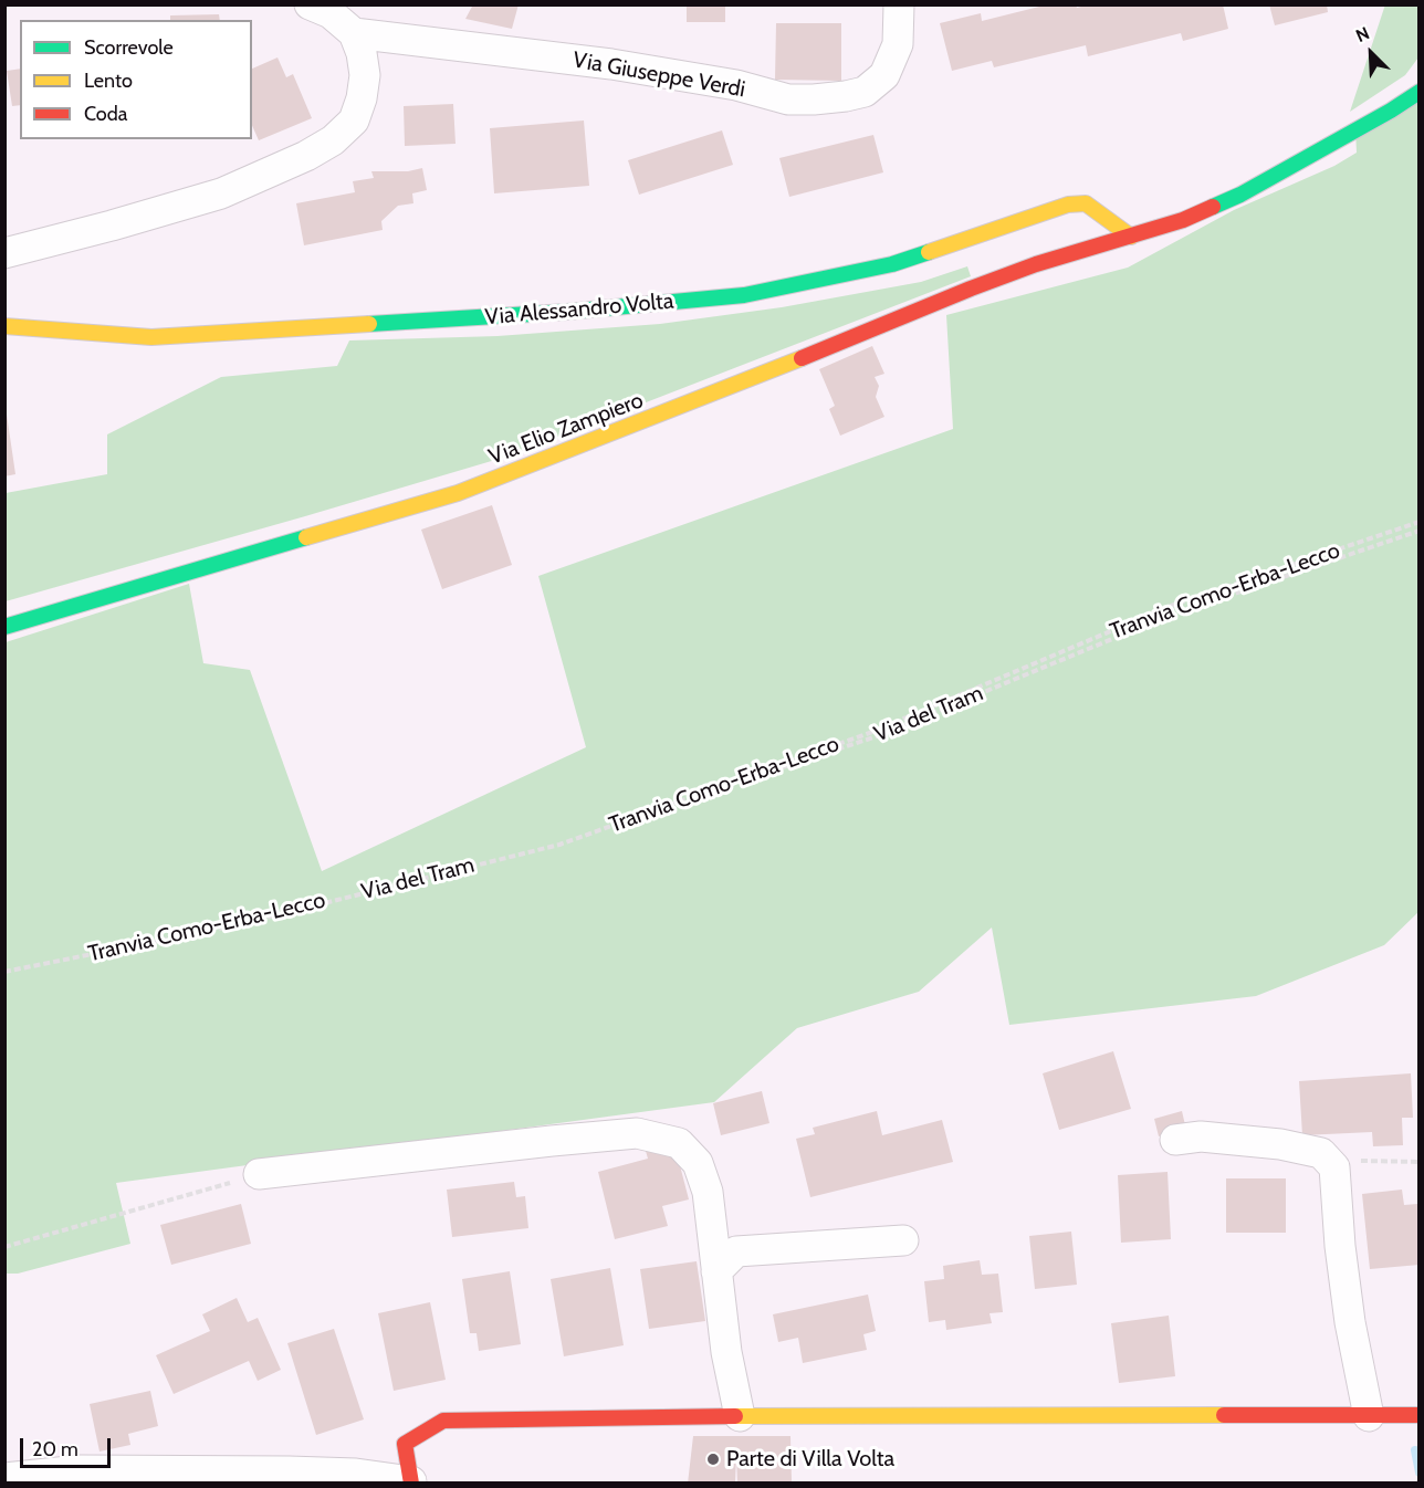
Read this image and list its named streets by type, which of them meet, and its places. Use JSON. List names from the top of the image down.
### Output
{
  "streets": {
    "street": ["Via Giuseppe Verdi", "Via Alessandro Volta", "Via Elio Zampiero"],
    "path": ["Tranvia Como-Erba-Lecco", "Via del Tram"]
  },
  "crossings": [
    ["Via Alessandro Volta", "Via Elio Zampiero"],
    ["Tranvia Como-Erba-Lecco", "Via del Tram"]
  ],
  "places": ["Parte di Villa Volta"],
  "legend": ["Scorrevole", "Lento", "Coda"],
  "scale_bar": "20 m",
  "north": "top left"
}
